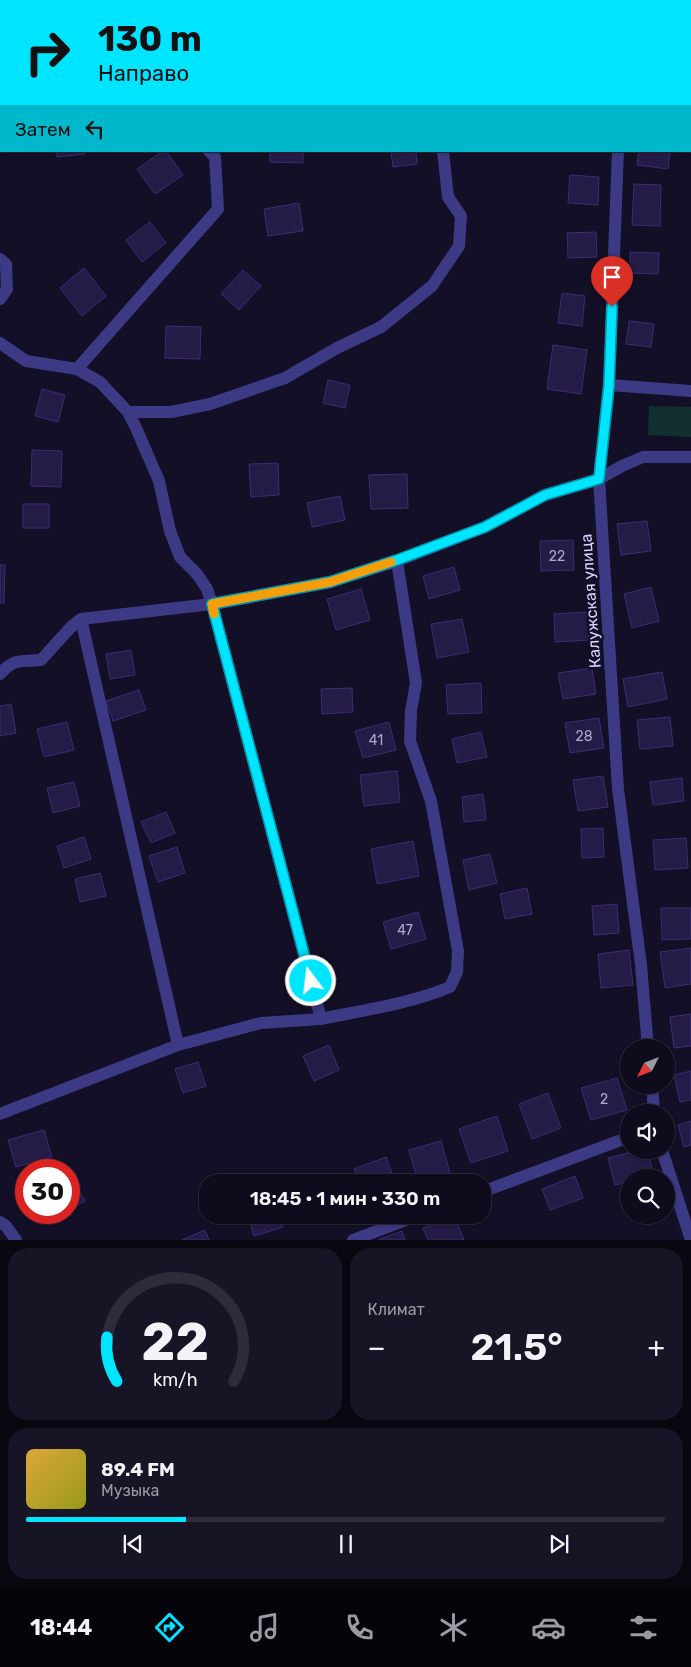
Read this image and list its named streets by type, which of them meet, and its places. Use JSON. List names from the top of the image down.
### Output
{
  "streets": {
    "street": ["Калужская улица"]
  },
  "house_numbers": [
    "22",
    "28",
    "41",
    "47",
    "2"
  ],
  "north": "bottom left",
  "page": {
    "turn": ["130 m", "Направо"],
    "then": "Затем",
    "limit": "30",
    "trip": "18:45 · 1 мин · 330 m",
    "tile": "Климат",
    "heat": ["−", "21.5°", "+"],
    "song": ["89.4 FM", "Музыка"],
    "tabs": "18:44",
    "gauge": ["22", "km/h"]
  }
}
